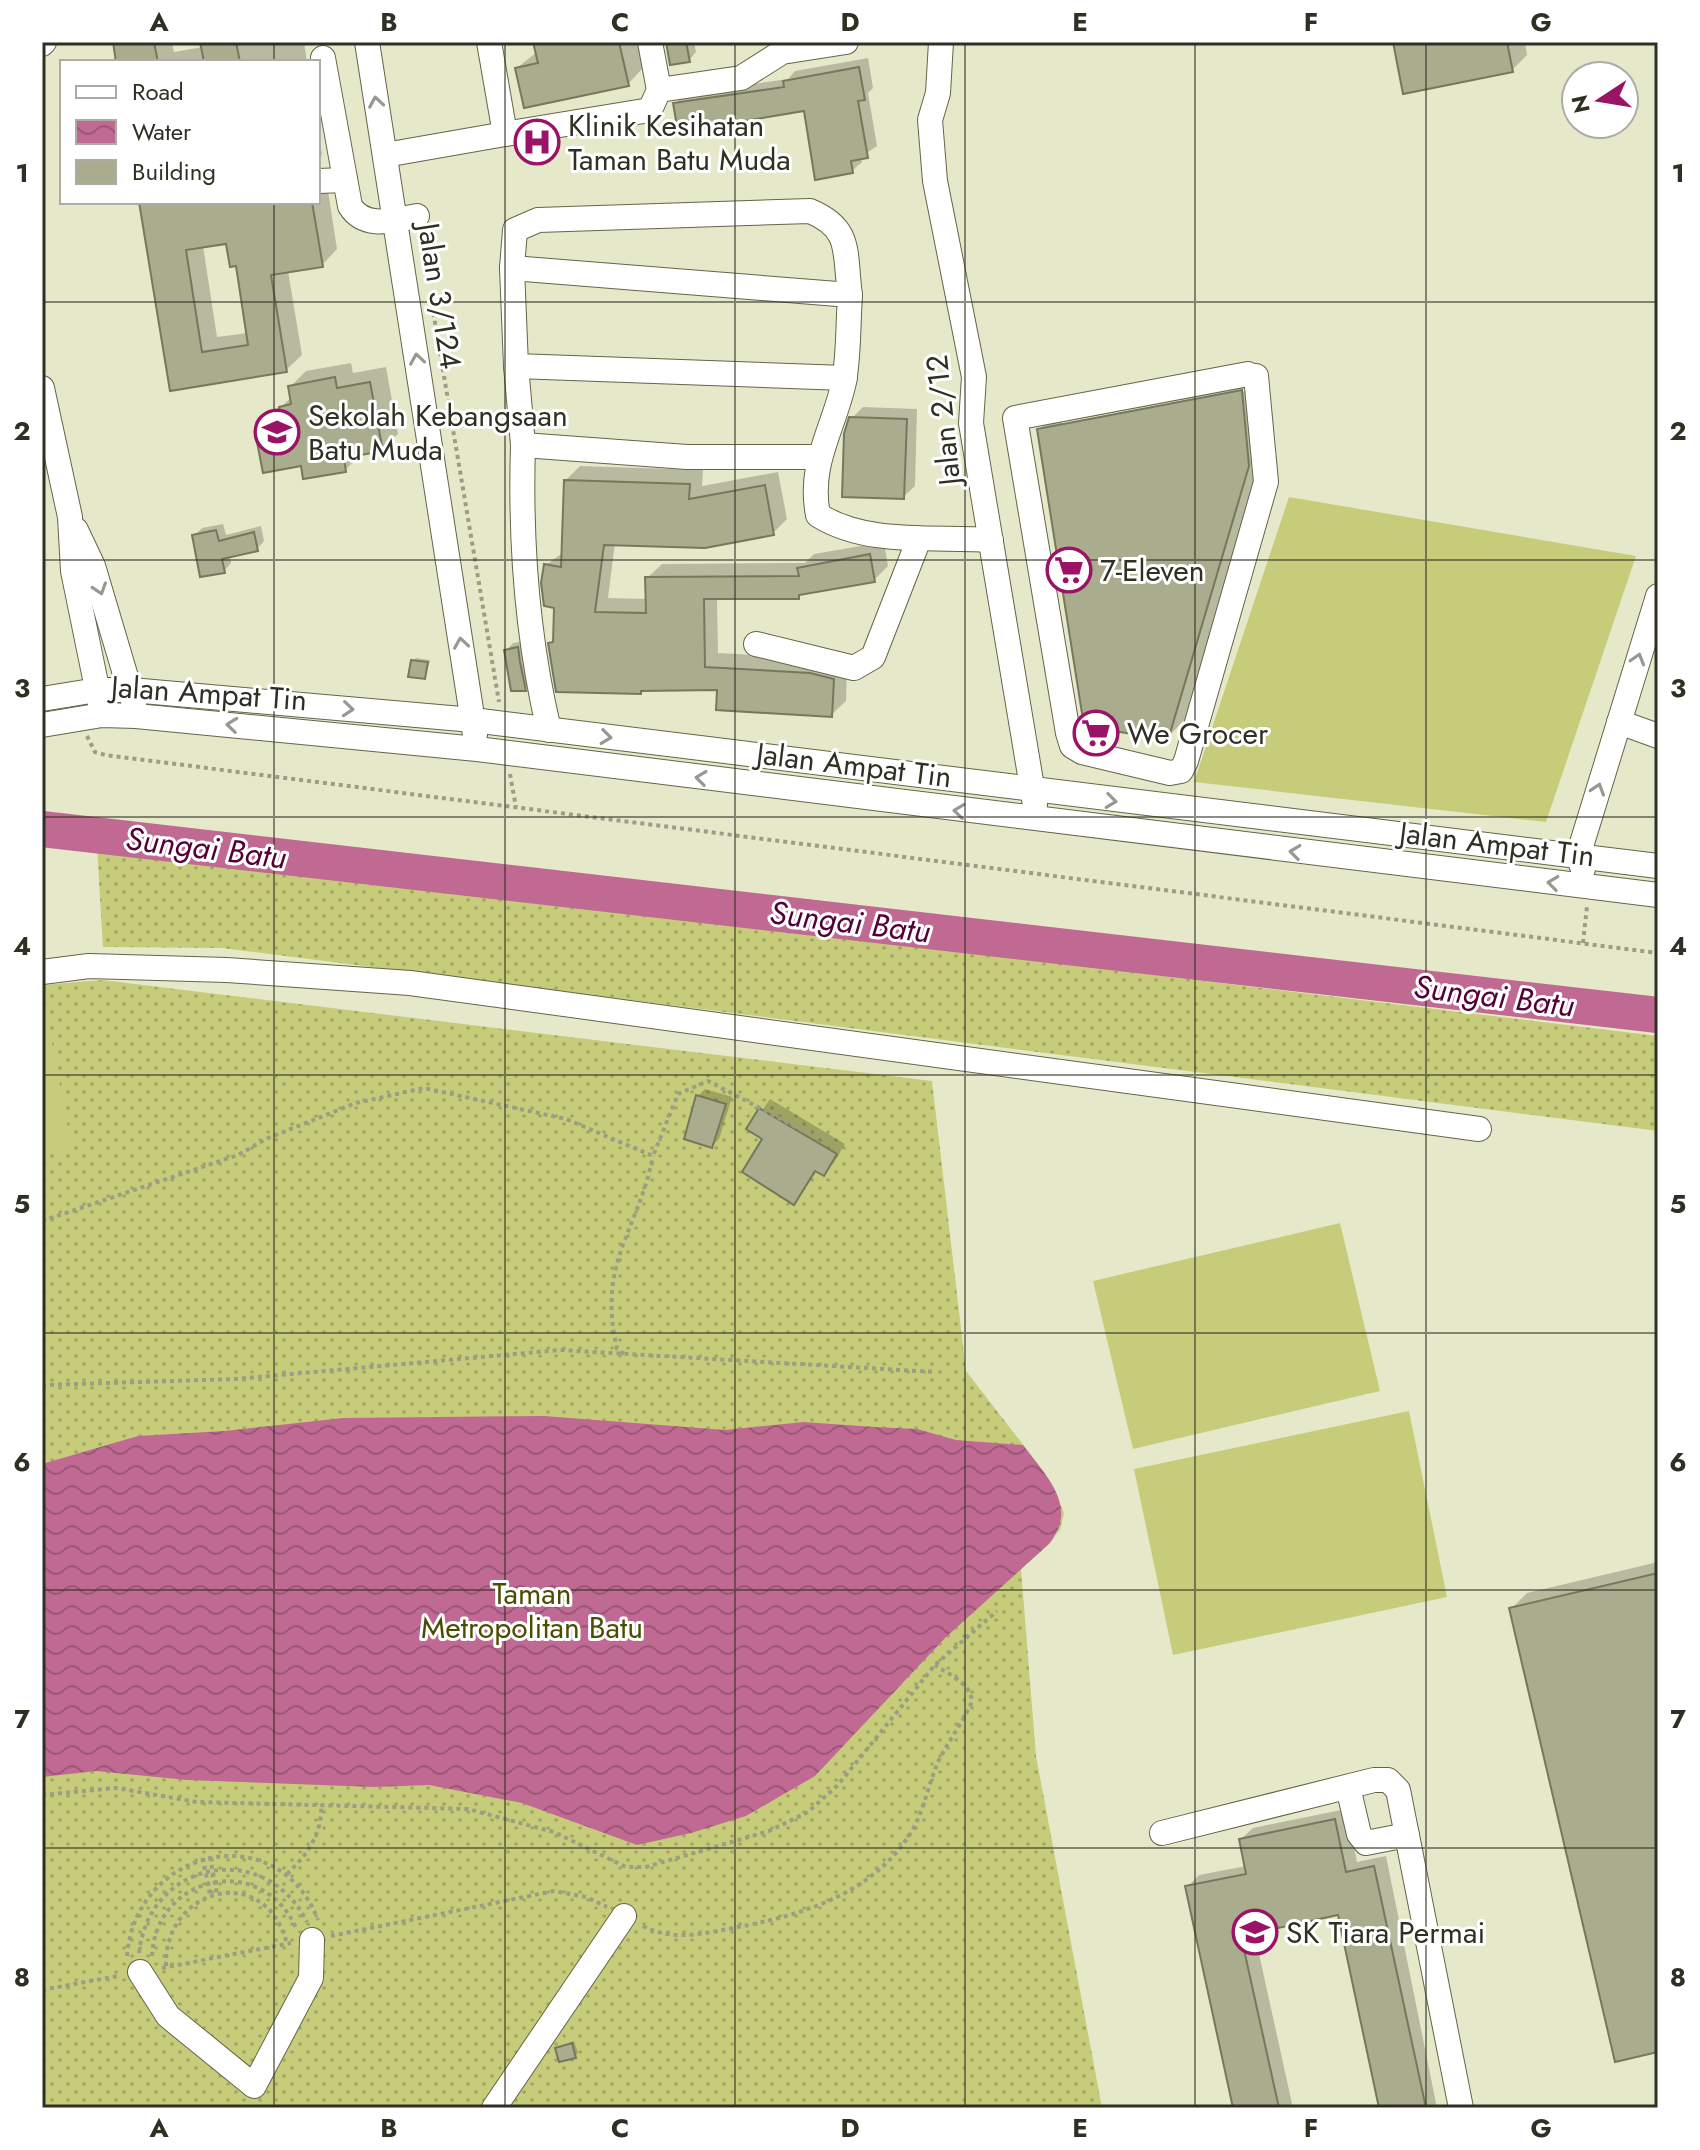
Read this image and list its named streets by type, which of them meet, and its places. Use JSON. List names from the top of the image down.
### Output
{
  "streets": {
    "street": ["Jalan 3/124", "Jalan 2/12", "Jalan Ampat Tin"]
  },
  "crossings": [
    ["Jalan 3/124", "Jalan Ampat Tin"],
    ["Jalan 2/12", "Jalan Ampat Tin"]
  ],
  "water": ["Sungai Batu"],
  "parks": ["Taman Metropolitan Batu"],
  "places": {
    "hospital": ["Klinik Kesihatan Taman Batu Muda"],
    "school or university": ["Sekolah Kebangsaan Batu Muda", "SK Tiara Permai"],
    "supermarket": ["7-Eleven", "We Grocer"]
  },
  "legend": ["Road", "Water", "Building"],
  "north": "left",
  "grid": {
    "columns": [
      "A",
      "B",
      "C",
      "D",
      "E",
      "F",
      "G"
    ],
    "rows": [
      "1",
      "2",
      "3",
      "4",
      "5",
      "6",
      "7",
      "8"
    ]
  }
}
